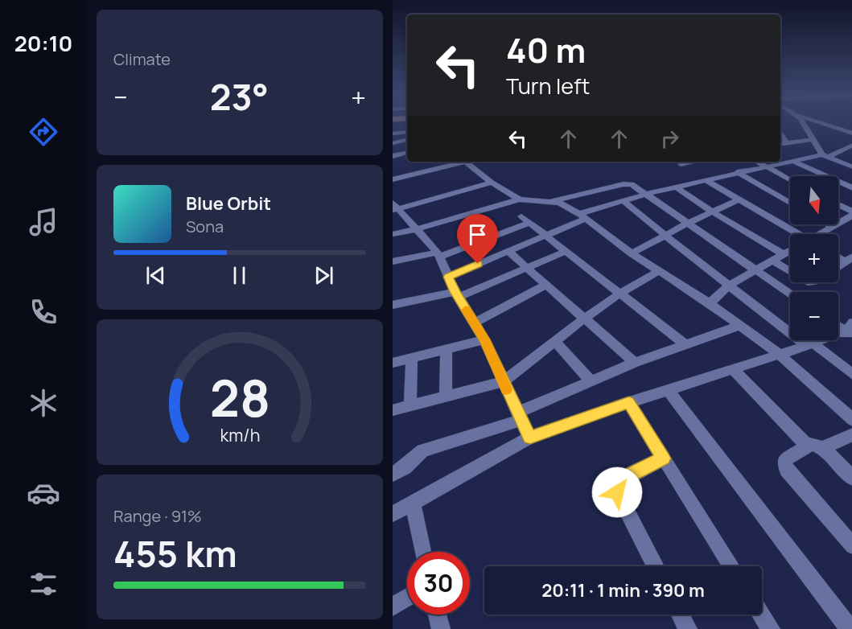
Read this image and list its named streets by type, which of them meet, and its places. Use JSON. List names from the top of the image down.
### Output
{
  "north": "bottom",
  "page": {
    "tabs": "20:10",
    "tile": [
      "Climate",
      ["Range · 91%", "455 km"]
    ],
    "turn": ["40 m", "Turn left"],
    "heat": ["−", "23°", "+"],
    "map_buttons": ["+", "−"],
    "song": ["Blue Orbit", "Sona"],
    "limit": "30",
    "trip": "20:11 · 1 min · 390 m",
    "gauge": ["28", "km/h"]
  }
}
